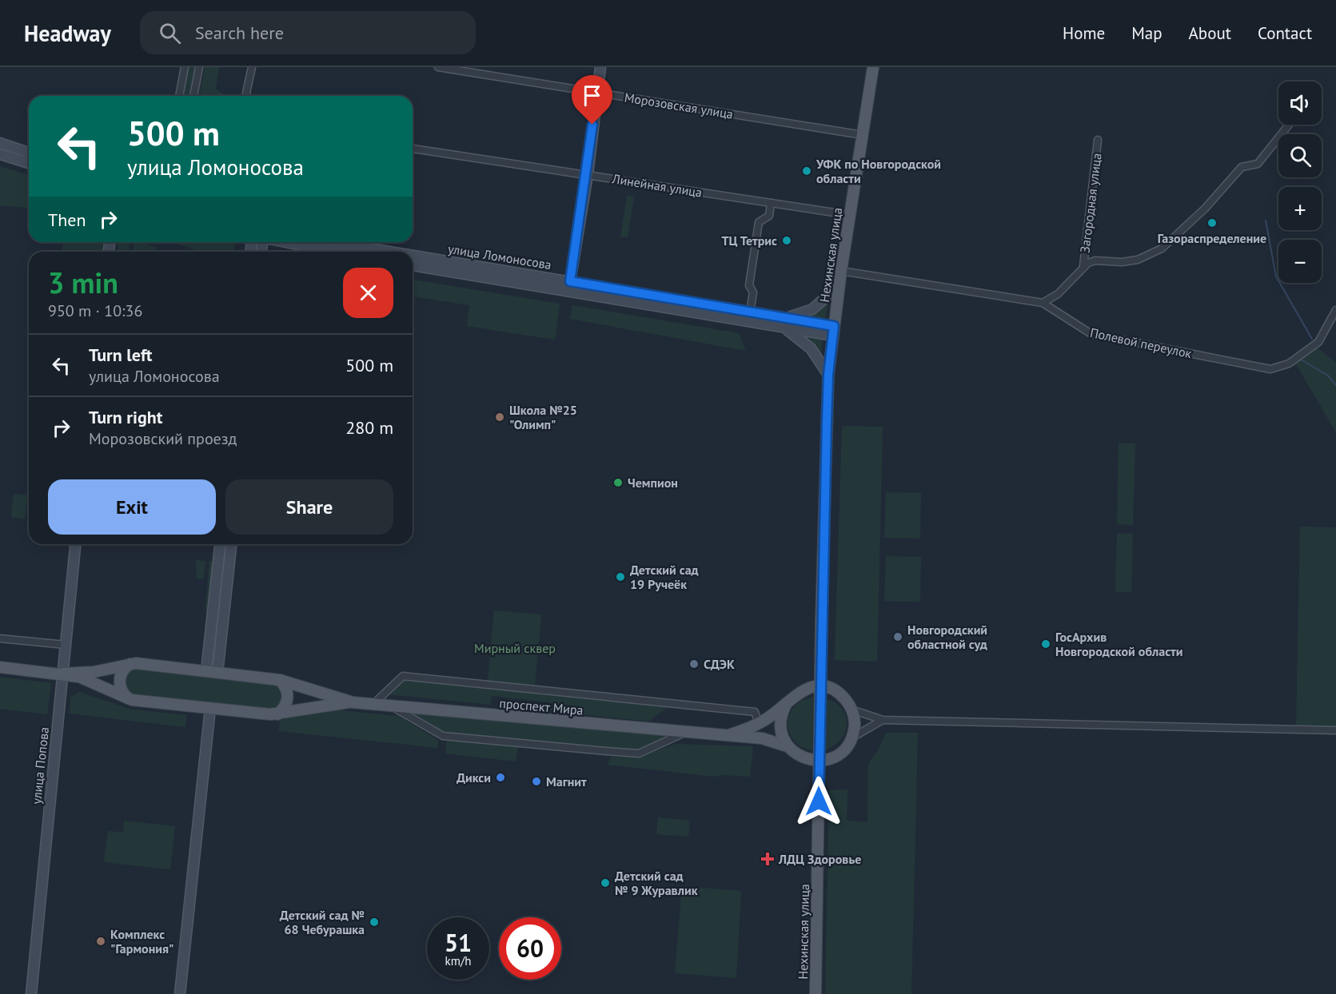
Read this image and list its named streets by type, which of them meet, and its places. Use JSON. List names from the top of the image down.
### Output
{
  "streets": {
    "main road": ["Нехинская улица", "проспект Мира"],
    "street": [
      "Морозовская улица",
      "Линейная улица",
      "Загородная улица",
      "улица Ломоносова",
      "Полевой переулок",
      "улица Попова"
    ]
  },
  "crossings": [
    ["Морозовская улица", "Нехинская улица"],
    ["Линейная улица", "Нехинская улица"],
    ["Нехинская улица", "улица Ломоносова"],
    ["Нехинская улица", "Полевой переулок"],
    ["Нехинская улица", "проспект Мира"],
    ["проспект Мира", "улица Попова"]
  ],
  "parks": ["Мирный сквер"],
  "places": {
    "other": [
      "УФК по Новгородской области",
      "Газораспределение",
      "ТЦ Тетрис",
      "Школа №25 \"Олимп\"",
      "Чемпион",
      "Детский сад 19 Ручеёк",
      "Новгородский областной суд",
      "ГосАрхив Новгородской области",
      "СДЭК",
      "Дикси",
      "Магнит",
      "Детский сад № 9 Журавлик",
      "Детский сад № 68 Чебурашка",
      "Комплекс \"Гармония\""
    ],
    "health": ["ЛДЦ Здоровье"]
  },
  "page": {
    "header": "Headway",
    "search": "Search here",
    "nav": [
      "Home",
      "Map",
      "About",
      "Contact"
    ],
    "map_buttons": ["+", "−"],
    "turn": ["500 m", "улица Ломоносова"],
    "then": "Then",
    "heading": ["3 min", "950 m · 10:36"],
    "list": [
      {
        "name": "Turn left",
        "note": "улица Ломоносова",
        "value": "500 m"
      },
      {
        "name": "Turn right",
        "note": "Морозовский проезд",
        "value": "280 m"
      }
    ],
    "buttons": ["Exit", "Share"],
    "speed": "51 km/h",
    "limit": "60"
  }
}
